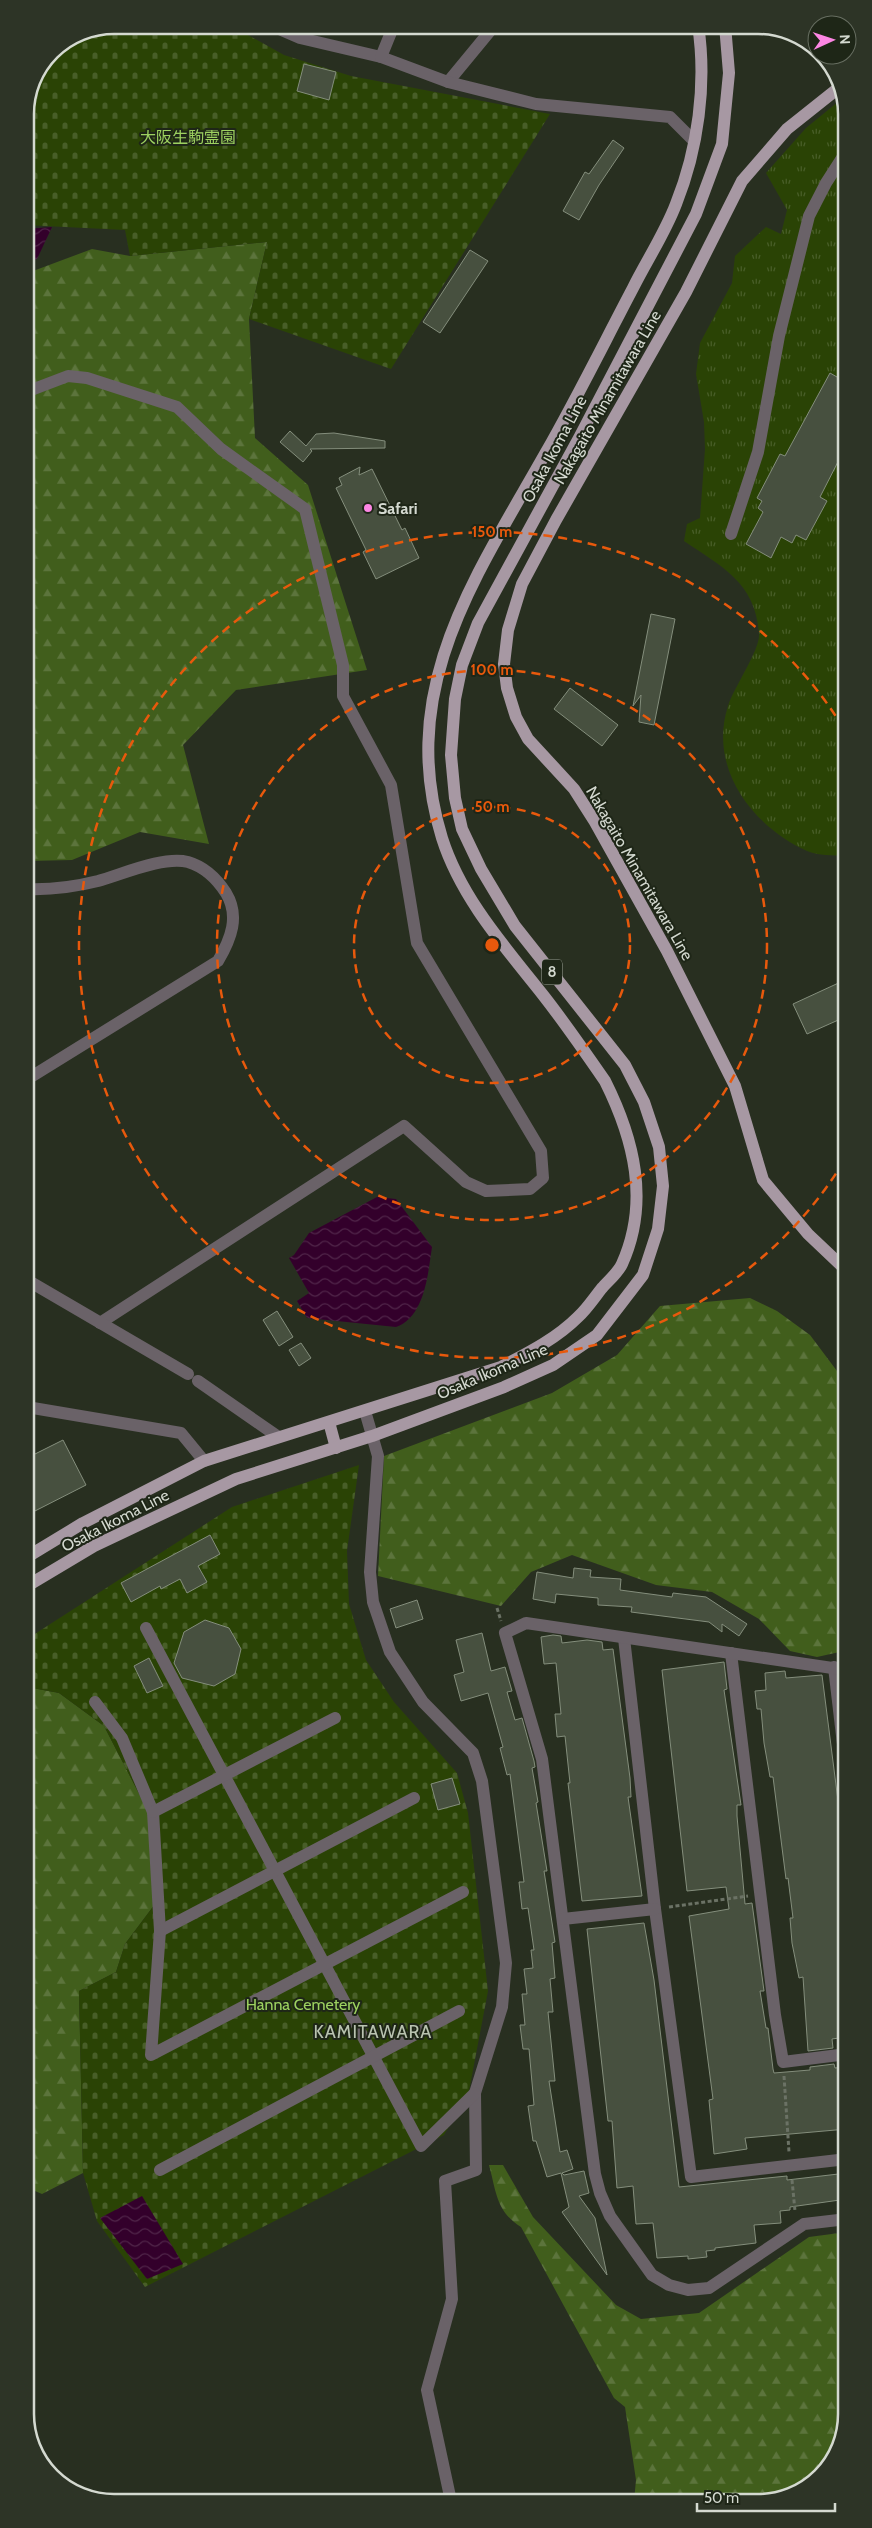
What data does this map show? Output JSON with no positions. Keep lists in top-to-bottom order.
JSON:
{
  "streets": {
    "main road": ["Nakagaito Minamitawara Line", "Osaka Ikoma Line", "8"]
  },
  "districts": ["KAMITAWARA"],
  "parks": ["大阪生駒霊園", "Hanna Cemetery"],
  "places": ["Safari"],
  "scale_bar": "50 m",
  "north": "right",
  "rings": ["150 m", "100 m", "50 m"]
}
